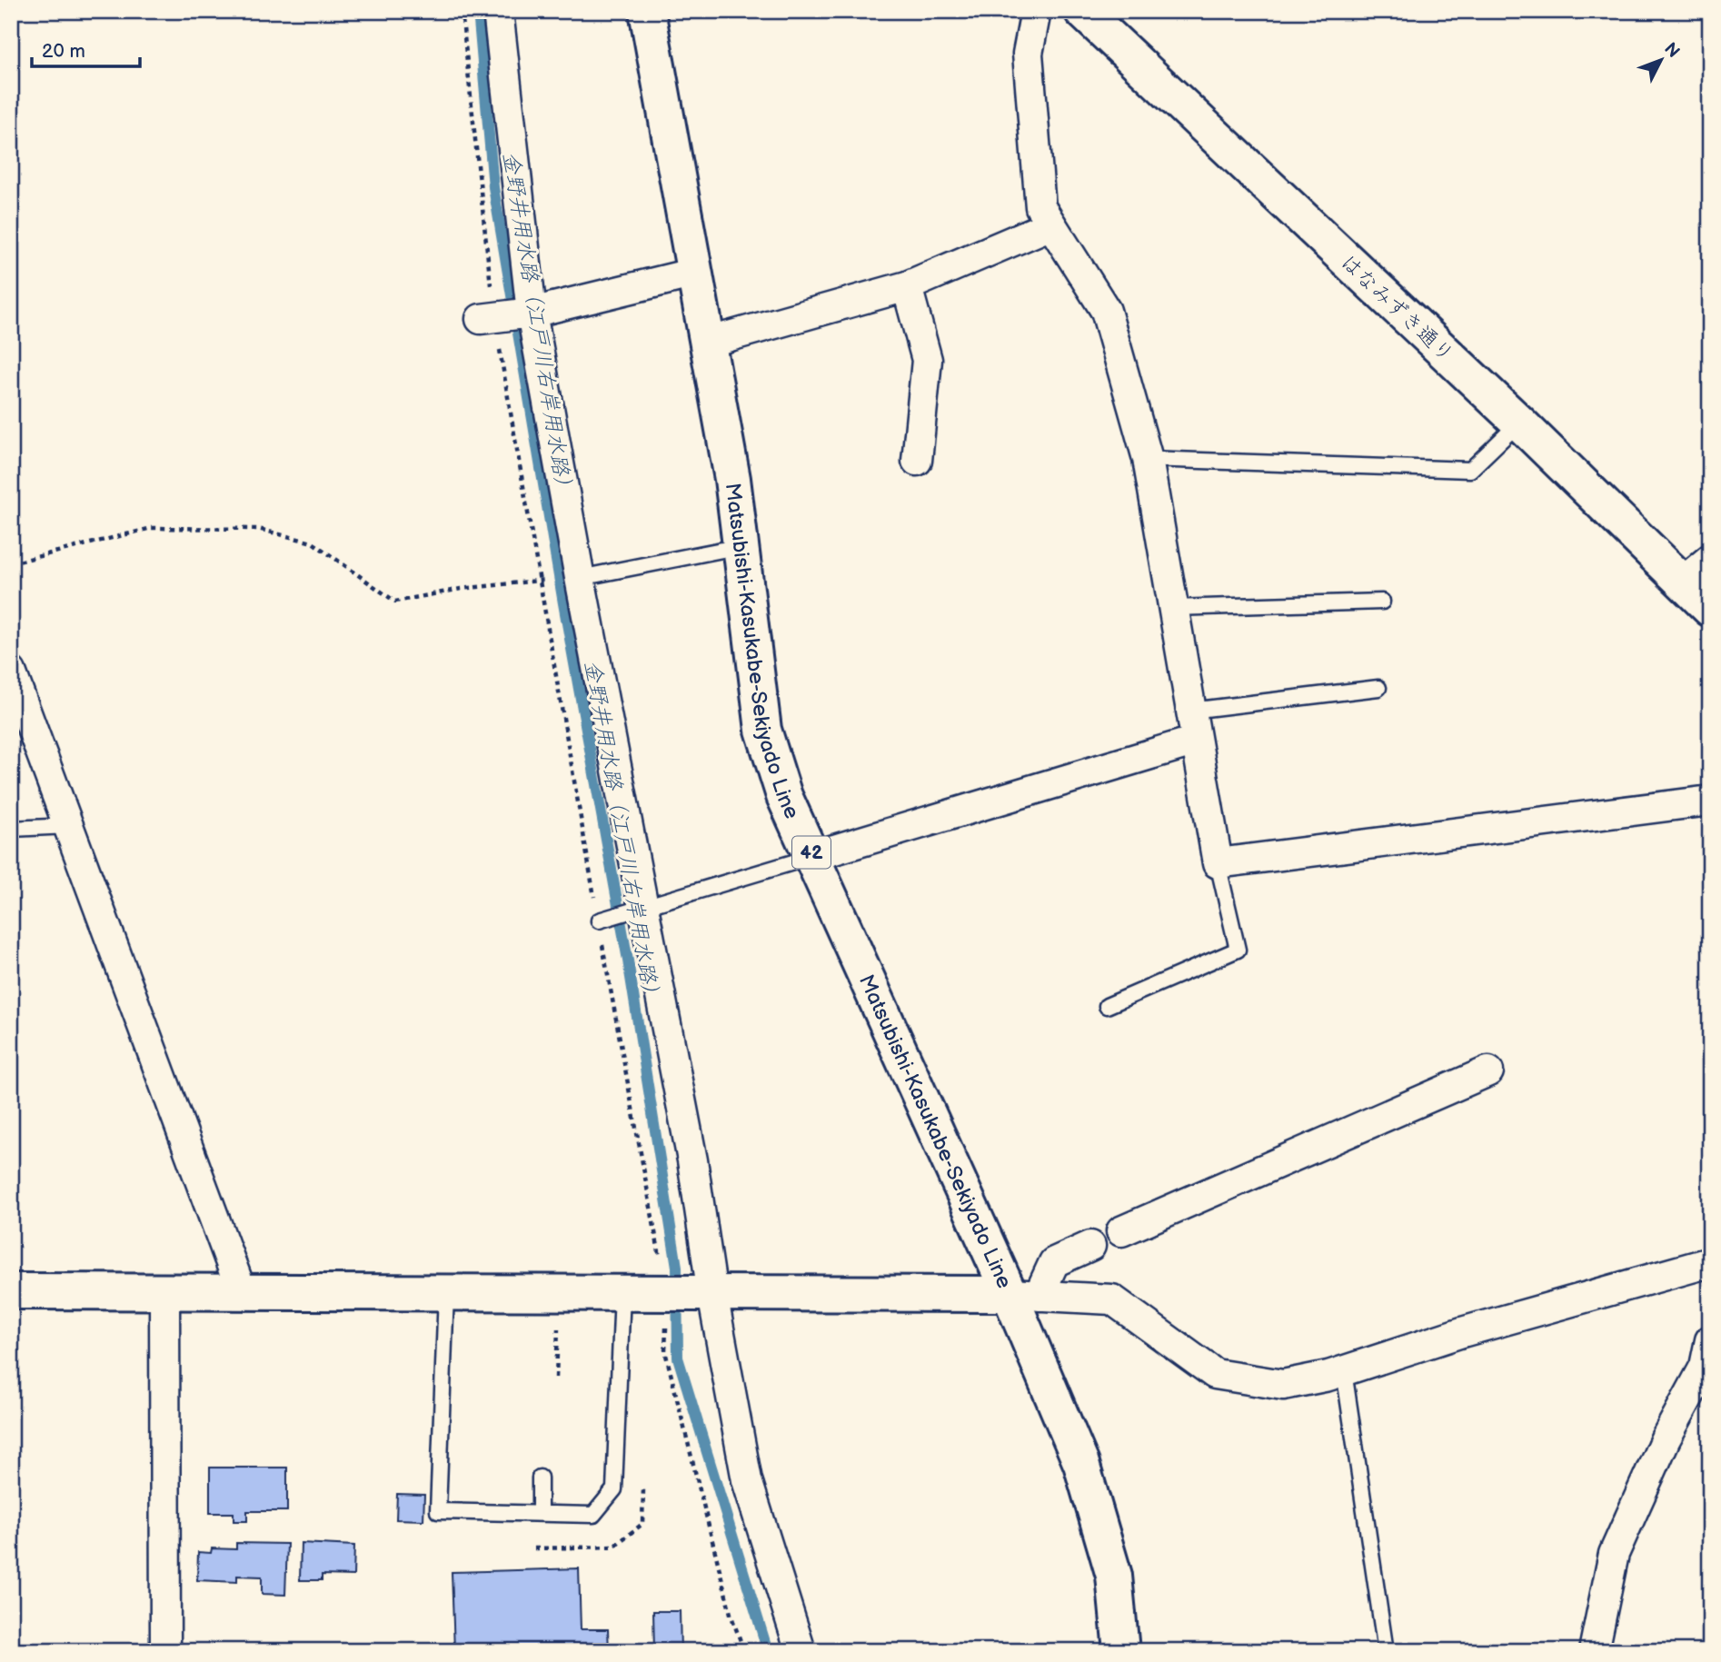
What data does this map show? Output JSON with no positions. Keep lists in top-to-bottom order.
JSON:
{
  "streets": {
    "street": ["はなみずき通り", "Matsubishi-Kasukabe-Sekiyado Line", "42"]
  },
  "water": ["金野井用水路（江戸川右岸用水路）"],
  "scale_bar": "20 m",
  "north": "top right"
}
